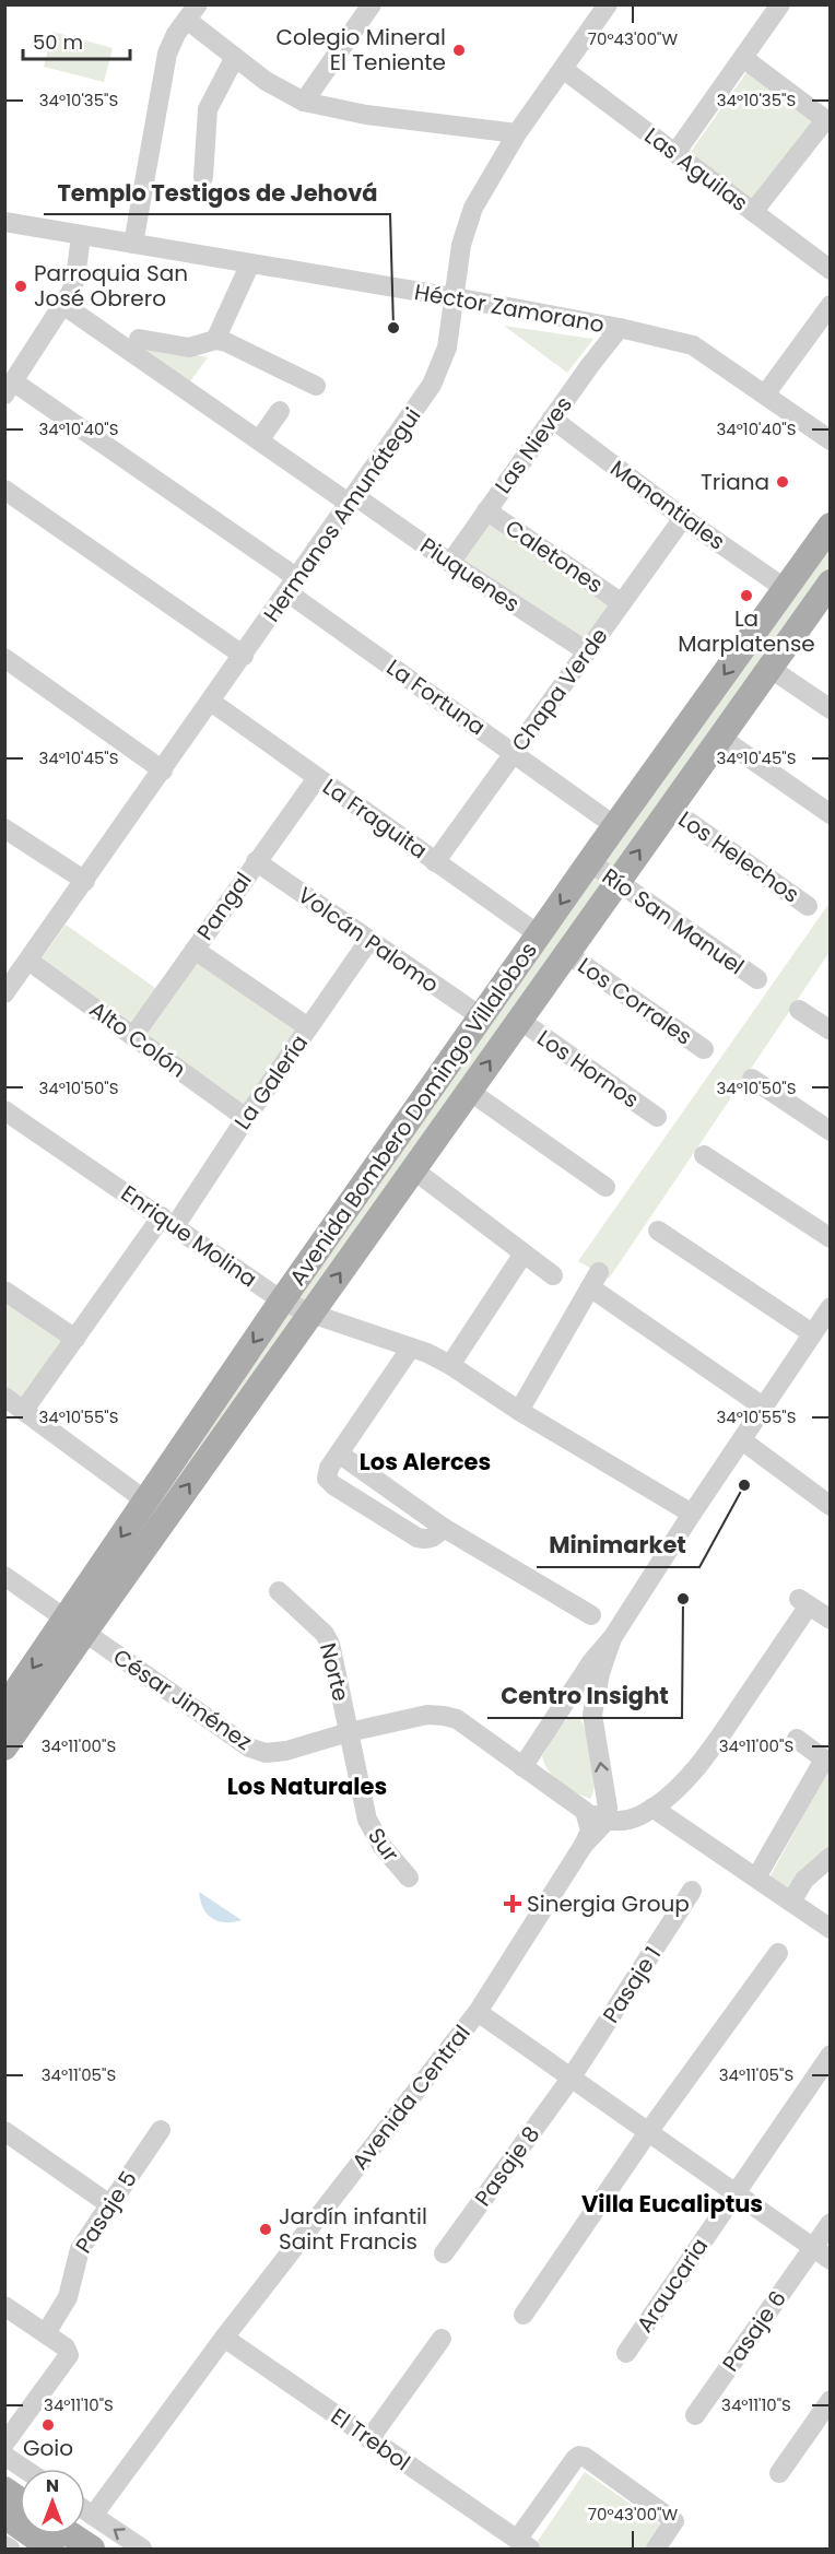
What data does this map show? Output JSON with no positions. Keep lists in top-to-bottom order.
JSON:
{
  "streets": {
    "main road": ["Avenida Bombero Domingo Villalobos"],
    "street": [
      "Las Aguilas",
      "Héctor Zamorano",
      "Las Nieves",
      "Manantiales",
      "Hermanos Amunátegui",
      "Caletones",
      "Piuquenes",
      "Chapa Verde",
      "La Fortuna",
      "La Fraguita",
      "Los Helechos",
      "Pangal",
      "Río San Manuel",
      "Volcán Palomo",
      "Los Corrales",
      "Alto Colón",
      "Los Hornos",
      "La Galería",
      "Enrique Molina",
      "Norte",
      "César Jiménez",
      "Sur",
      "Pasaje 1",
      "Avenida Central",
      "Pasaje 8",
      "Pasaje 5",
      "Araucaria",
      "Pasaje 6",
      "El Trebol"
    ]
  },
  "crossings": [
    ["Las Aguilas", "Hermanos Amunátegui"],
    ["Héctor Zamorano", "Las Nieves"],
    ["Héctor Zamorano", "Hermanos Amunátegui"],
    ["Las Nieves", "Manantiales"],
    ["Las Nieves", "Caletones"],
    ["Las Nieves", "Piuquenes"],
    ["Manantiales", "Chapa Verde"],
    ["Manantiales", "Avenida Bombero Domingo Villalobos"],
    ["Hermanos Amunátegui", "Piuquenes"],
    ["Hermanos Amunátegui", "La Fortuna"],
    ["Hermanos Amunátegui", "La Fraguita"],
    ["Hermanos Amunátegui", "Alto Colón"],
    ["Caletones", "Chapa Verde"],
    ["Piuquenes", "Chapa Verde"],
    ["Chapa Verde", "La Fortuna"],
    ["Chapa Verde", "La Fraguita"],
    ["La Fortuna", "Avenida Bombero Domingo Villalobos"],
    ["La Fraguita", "Pangal"],
    ["La Fraguita", "Avenida Bombero Domingo Villalobos"],
    ["Los Helechos", "Avenida Bombero Domingo Villalobos"],
    ["Pangal", "Volcán Palomo"],
    ["Pangal", "Alto Colón"],
    ["Río San Manuel", "Avenida Bombero Domingo Villalobos"],
    ["Volcán Palomo", "La Galería"],
    ["Volcán Palomo", "Avenida Bombero Domingo Villalobos"],
    ["Los Corrales", "Avenida Bombero Domingo Villalobos"],
    ["Alto Colón", "La Galería"],
    ["Los Hornos", "Avenida Bombero Domingo Villalobos"],
    ["La Galería", "Enrique Molina"],
    ["Avenida Bombero Domingo Villalobos", "Enrique Molina"],
    ["Avenida Bombero Domingo Villalobos", "César Jiménez"],
    ["Norte", "César Jiménez"],
    ["Norte", "Sur"],
    ["César Jiménez", "Sur"],
    ["César Jiménez", "Avenida Central"],
    ["Pasaje 1", "Pasaje 8"],
    ["Avenida Central", "El Trebol"]
  ],
  "districts": ["Los Alerces", "Los Naturales", "Villa Eucaliptus"],
  "places": {
    "other": [
      "Colegio Mineral El Teniente",
      "Parroquia San José Obrero",
      "Templo Testigos de Jehová",
      "Triana",
      "La Marplatense",
      "Minimarket",
      "Centro Insight",
      "Jardín infantil Saint Francis",
      "Goio"
    ],
    "health": ["Sinergia Group"]
  },
  "scale_bar": "50 m",
  "north": "top",
  "coordinates": [
    "70°43'00\"W",
    "34°10'35\"S",
    "34°10'40\"S",
    "34°10'45\"S",
    "34°10'50\"S",
    "34°10'55\"S",
    "34°11'00\"S",
    "34°11'05\"S",
    "34°11'10\"S"
  ]
}
